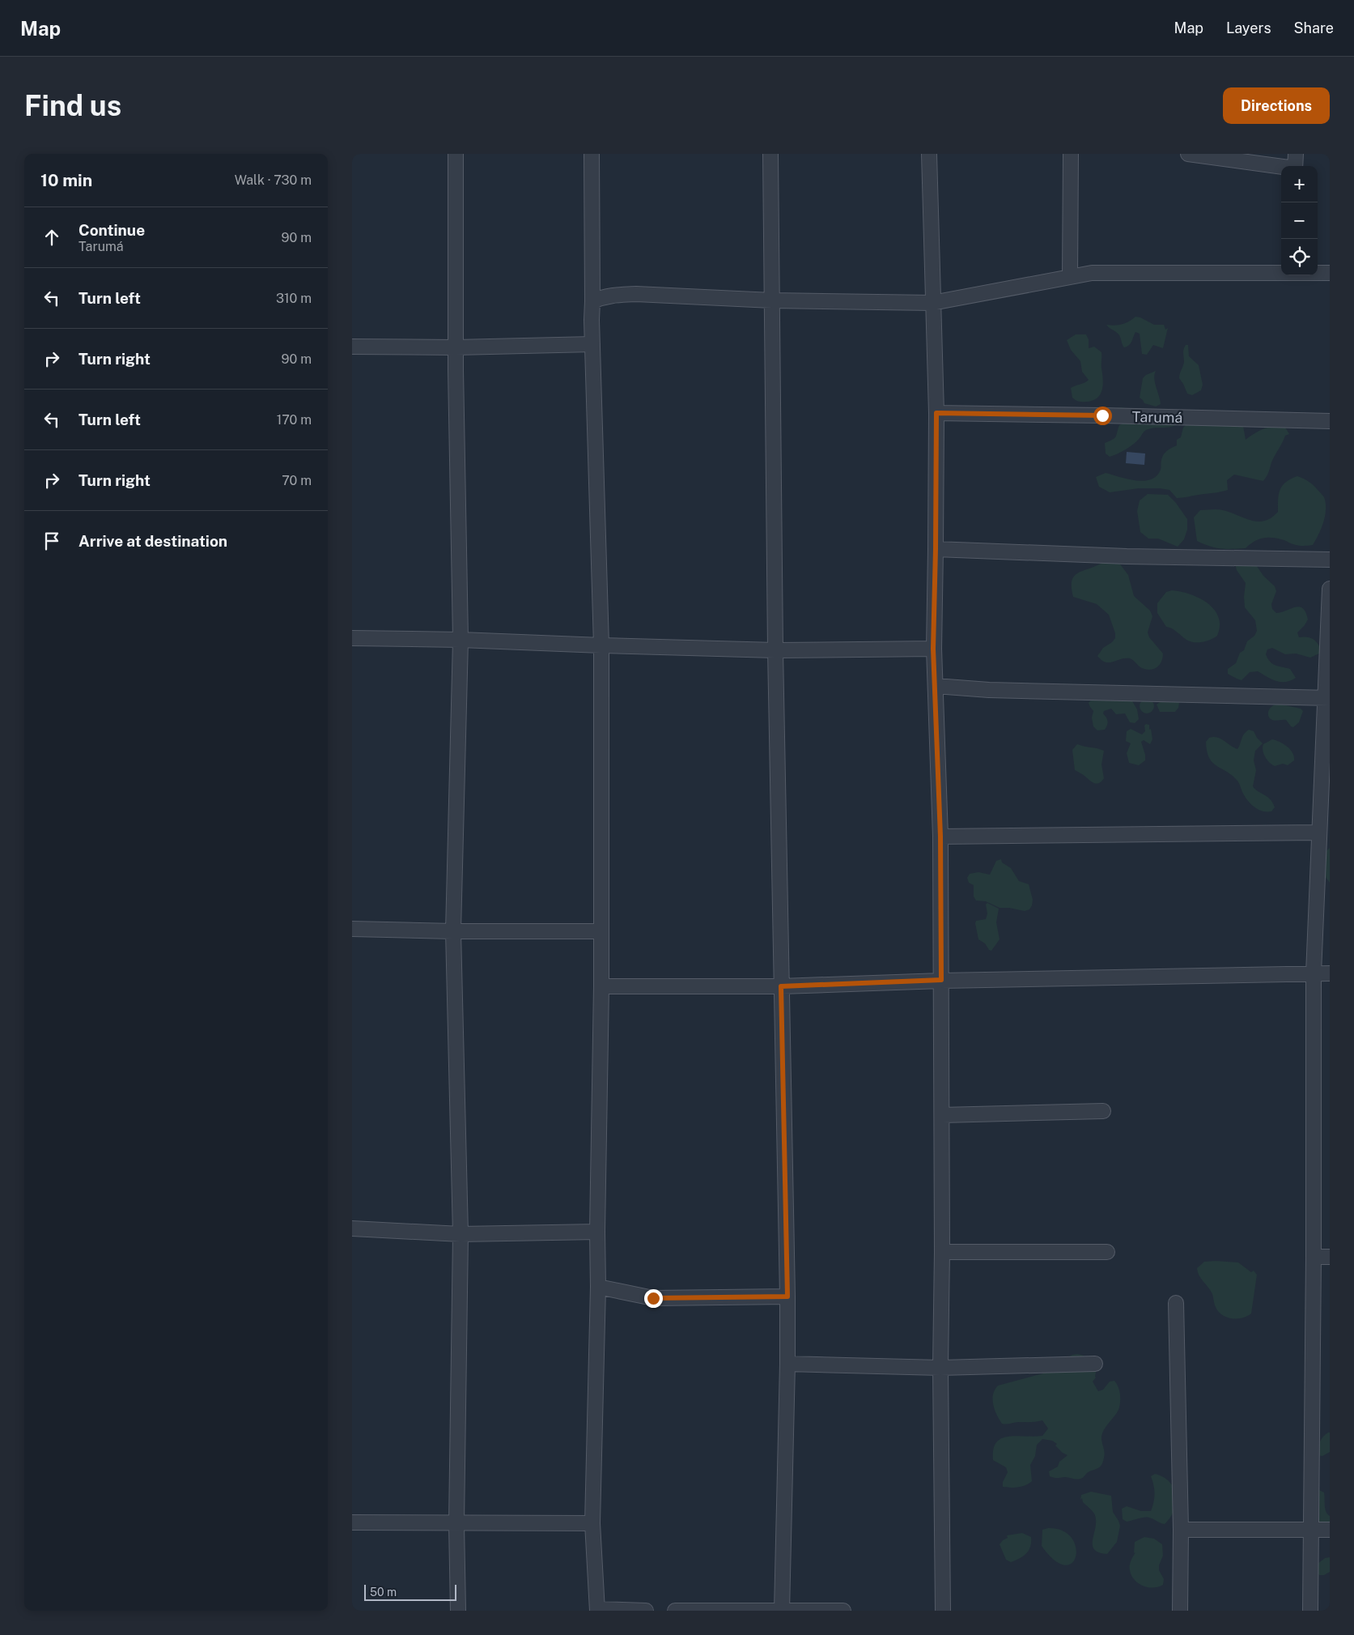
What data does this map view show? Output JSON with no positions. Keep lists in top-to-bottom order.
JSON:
{
  "streets": {
    "street": ["Tarumá"]
  },
  "scale_bar": "50 m",
  "page": {
    "header": "Map",
    "nav": ["Map", "Layers", "Share"],
    "buttons": "Directions",
    "title": "Find us",
    "heading": ["10 min", "Walk · 730 m"],
    "map_buttons": ["+", "−"],
    "list": [
      ["Continue", "Tarumá", "90 m"],
      ["Turn left", "310 m"],
      ["Turn right", "90 m"],
      ["Turn left", "170 m"],
      ["Turn right", "70 m"],
      "Arrive at destination"
    ],
    "scale": "50 m"
  }
}
